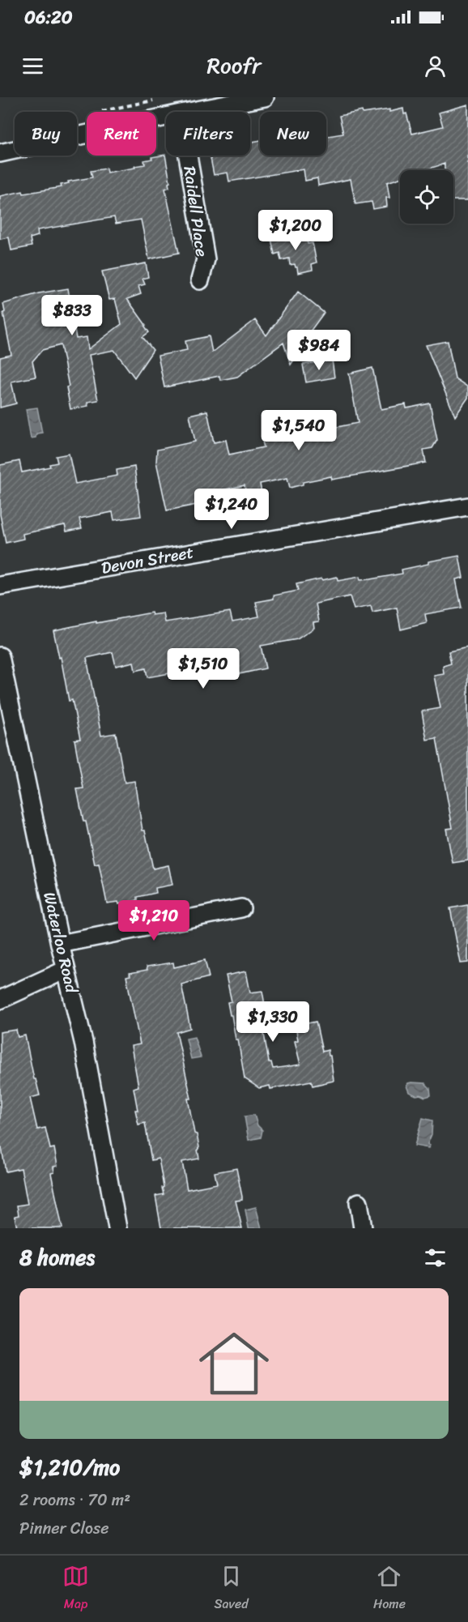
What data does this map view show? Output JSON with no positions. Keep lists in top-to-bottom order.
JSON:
{
  "streets": {
    "street": ["Raidell Place", "Devon Street", "Waterloo Road"]
  },
  "page": {
    "status": "06:20",
    "header": "Roofr",
    "chip": [
      "Buy",
      "Rent",
      "Filters",
      "New"
    ],
    "price": [
      "$1,200",
      "$833",
      "$984",
      "$1,540",
      "$1,240",
      "$1,510",
      "$1,210",
      "$1,330"
    ],
    "heading": "8 homes",
    "list": [
      {
        "name": "$1,210/mo",
        "note": "2 rooms · 70 m² · Pinner Close"
      }
    ],
    "tabs": ["Map", "Saved", "Home"]
  }
}
